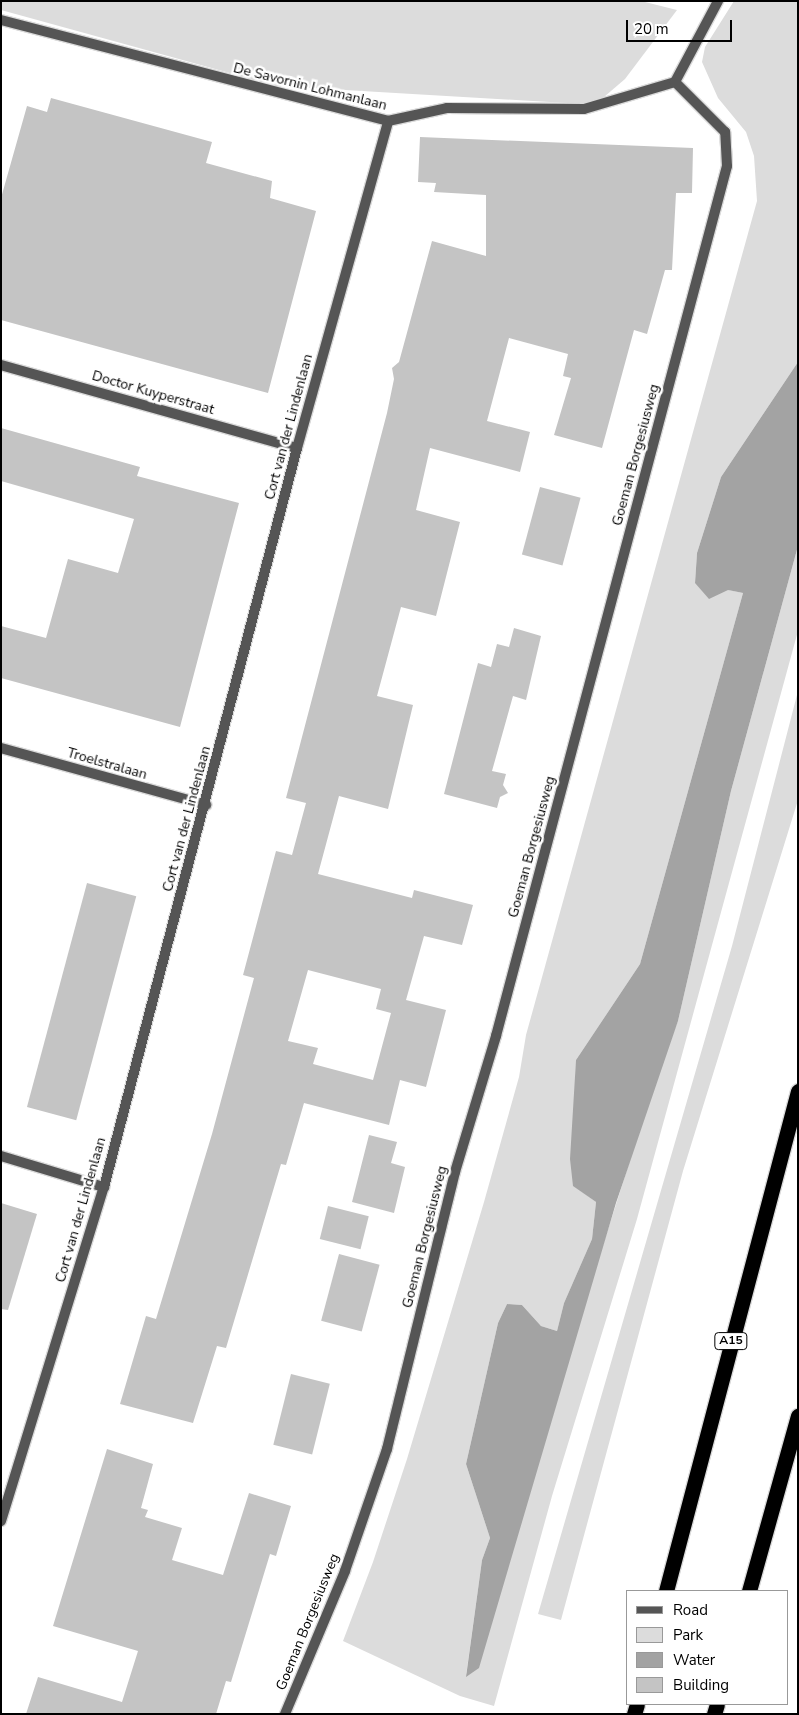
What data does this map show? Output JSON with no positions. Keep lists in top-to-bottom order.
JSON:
{
  "streets": {
    "highway": ["A15"],
    "street": [
      "De Savornin Lohmanlaan",
      "Doctor Kuyperstraat",
      "Cort van der Lindenlaan",
      "Goeman Borgesiusweg",
      "Troelstralaan"
    ]
  },
  "crossings": [
    ["De Savornin Lohmanlaan", "Cort van der Lindenlaan"],
    ["De Savornin Lohmanlaan", "Goeman Borgesiusweg"],
    ["Doctor Kuyperstraat", "Cort van der Lindenlaan"],
    ["Cort van der Lindenlaan", "Troelstralaan"]
  ],
  "legend": [
    "Road",
    "Park",
    "Water",
    "Building"
  ],
  "scale_bar": "20 m"
}
